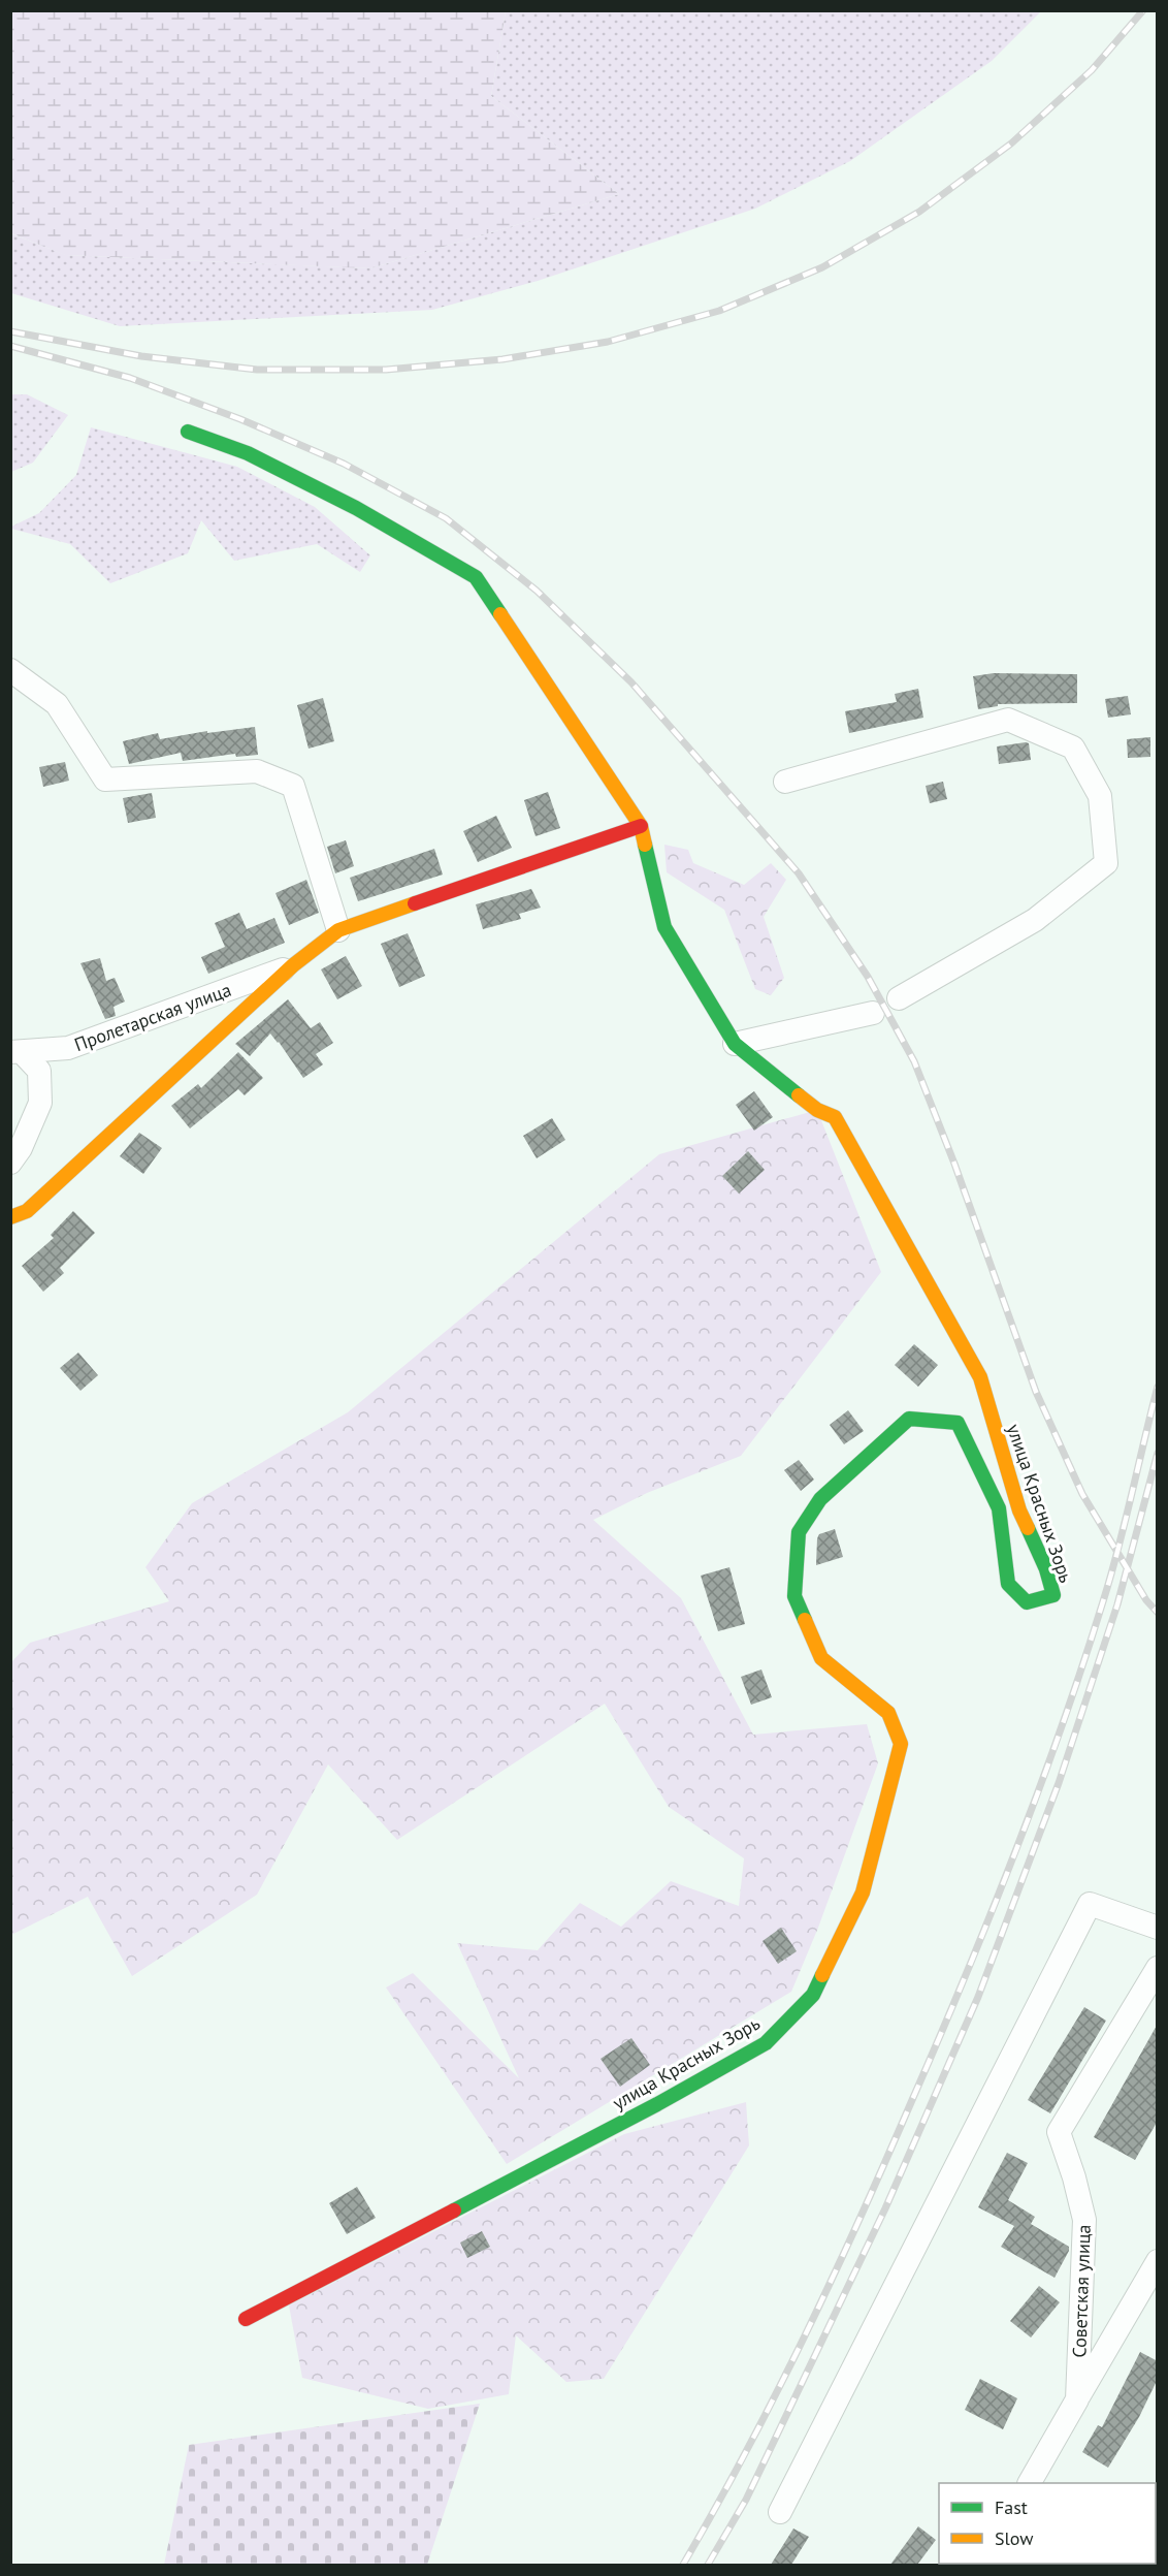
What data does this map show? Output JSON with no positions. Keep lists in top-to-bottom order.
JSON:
{
  "streets": {
    "street": ["Пролетарская улица", "улица Красных Зорь", "Советская улица"]
  },
  "legend": ["Fast", "Slow"]
}
